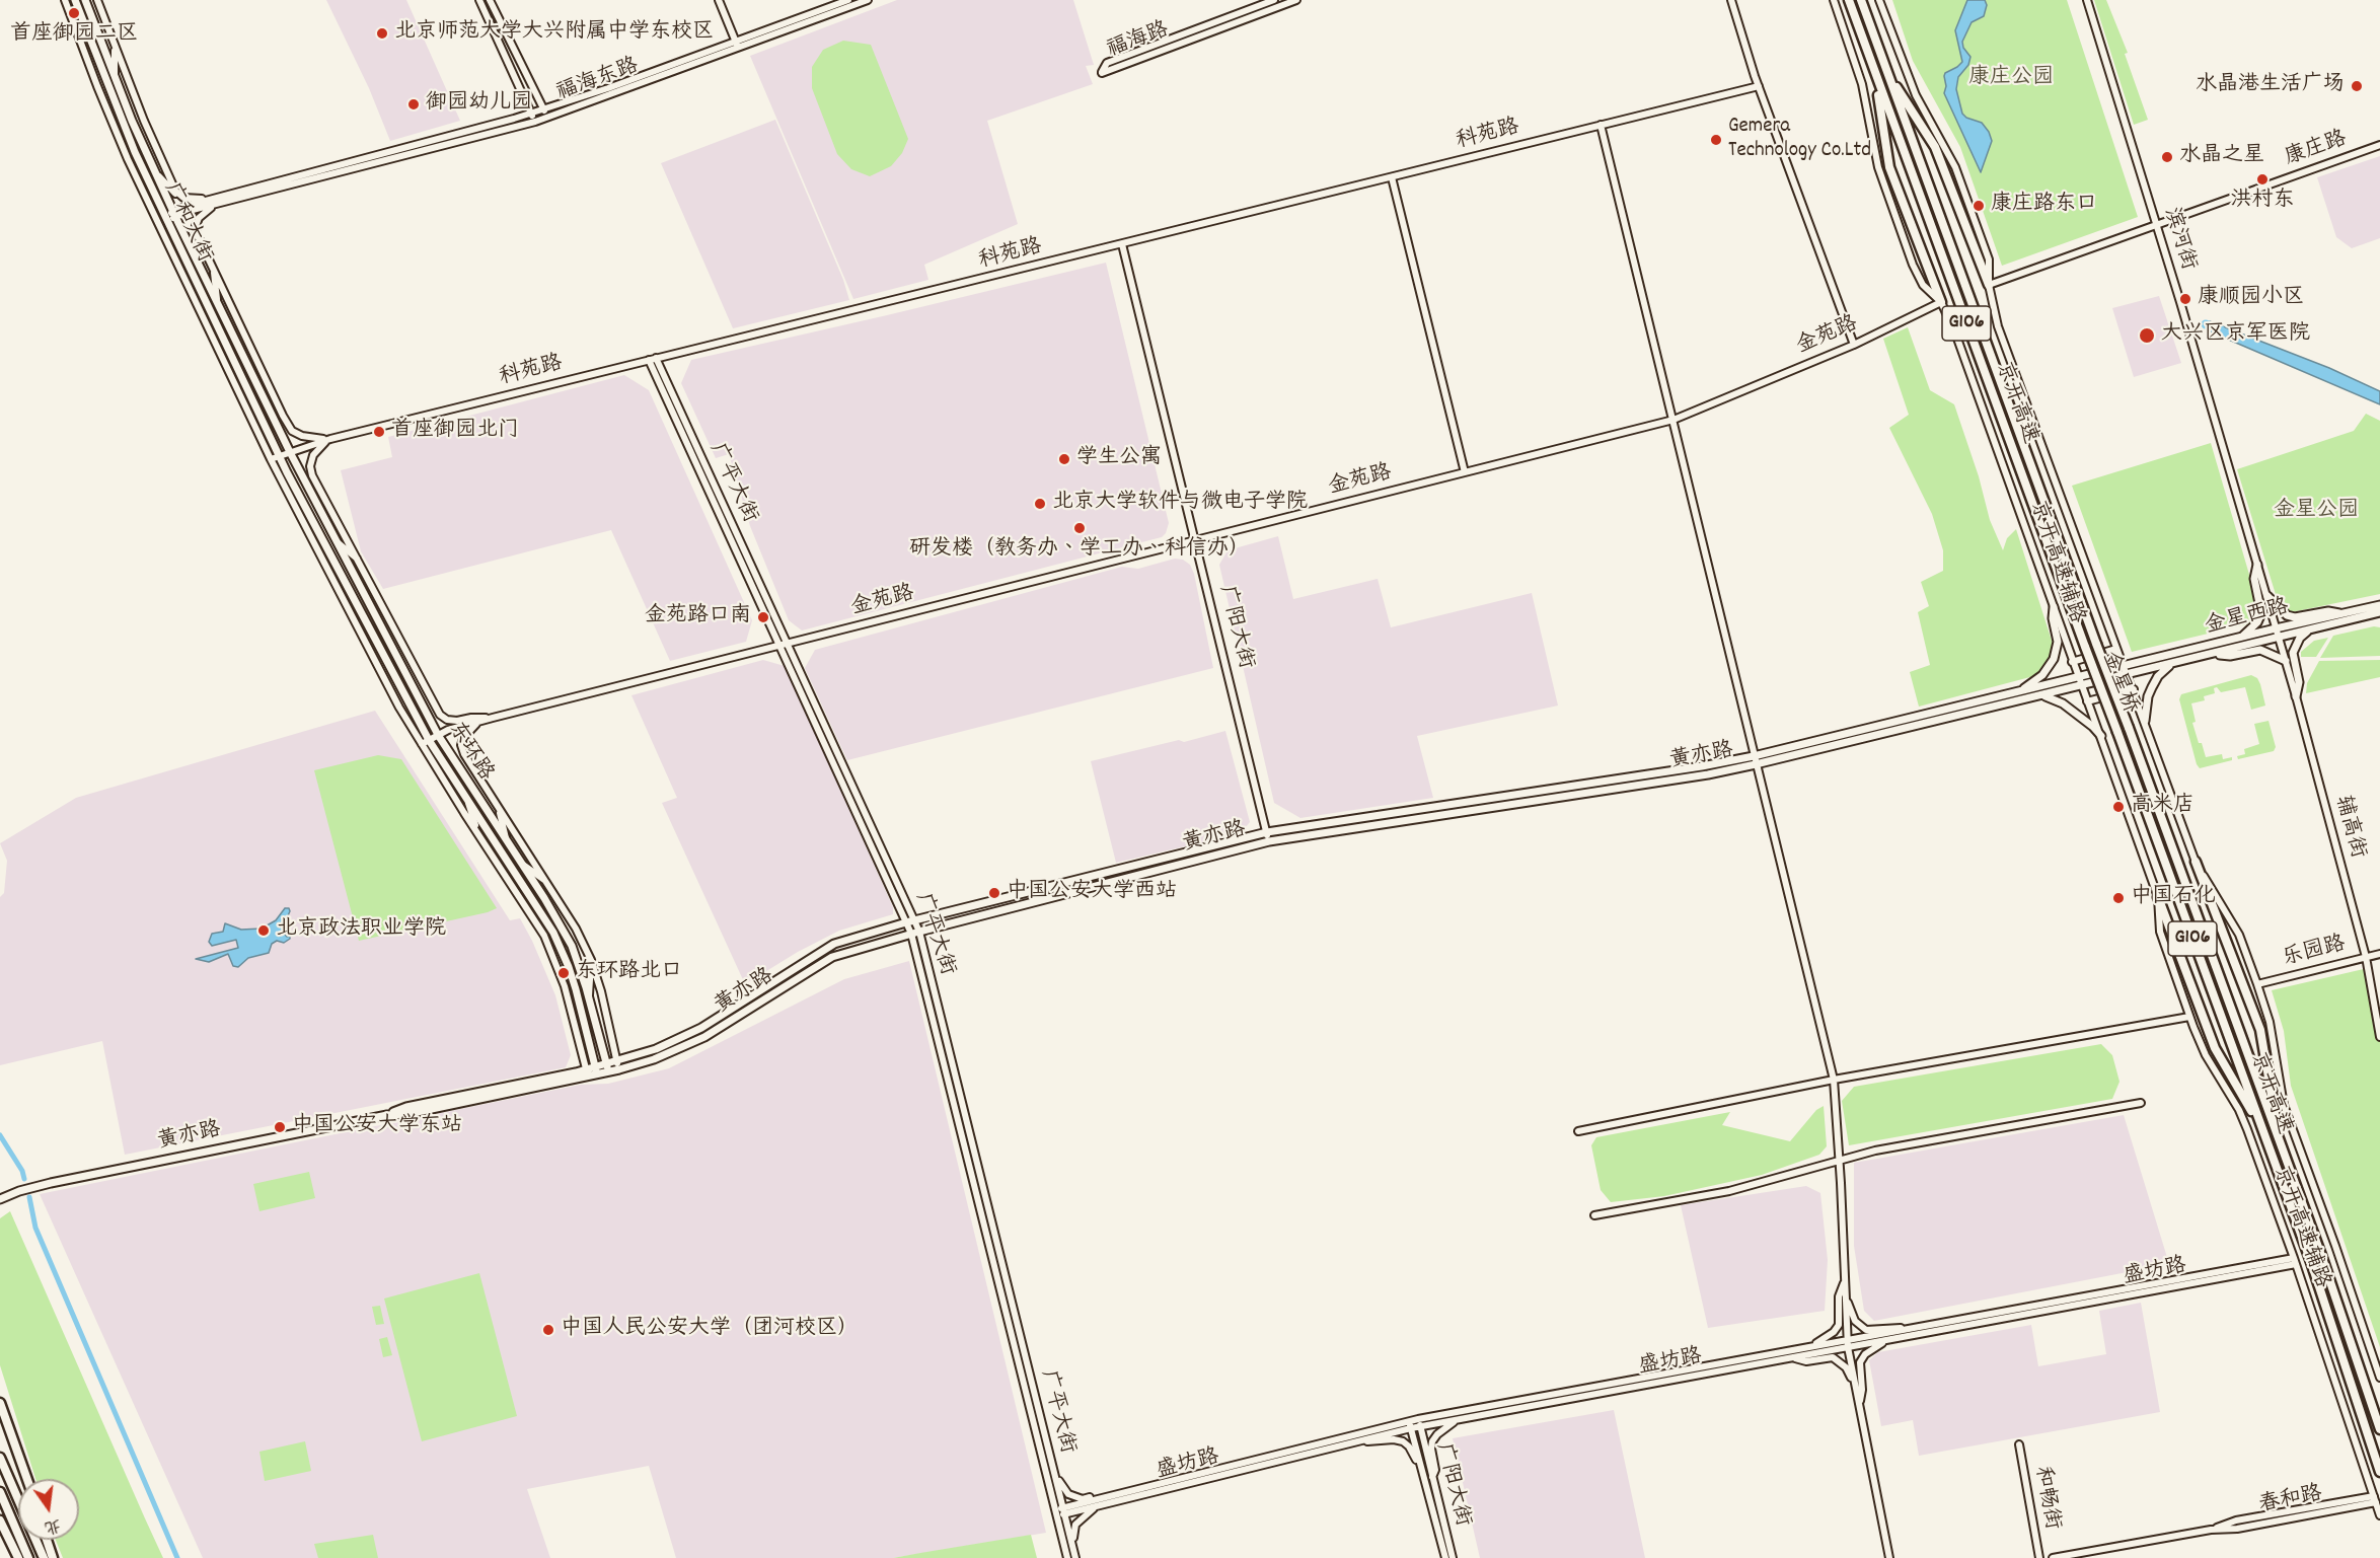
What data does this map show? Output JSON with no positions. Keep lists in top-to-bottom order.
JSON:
{
  "streets": {
    "highway": ["G106", "京开高速", "金星桥"],
    "main road": [
      "广和大街",
      "金星西路",
      "东环路",
      "黄亦路"
    ],
    "street": [
      "福海路",
      "福海东路",
      "科苑路",
      "康庄路",
      "滨河街",
      "金苑路",
      "广平大街",
      "京开高速辅路",
      "广阳大街",
      "辅高街",
      "乐园路",
      "盛坊路",
      "和畅街",
      "春和路"
    ]
  },
  "crossings": [
    ["福海东路", "广和大街"],
    ["科苑路", "广和大街"],
    ["科苑路", "广平大街"],
    ["科苑路", "广阳大街"],
    ["科苑路", "东环路"],
    ["康庄路", "滨河街"],
    ["康庄路", "京开高速辅路"],
    ["广和大街", "东环路"],
    ["滨河街", "金星西路"],
    ["滨河街", "辅高街"],
    ["金苑路", "广平大街"],
    ["金苑路", "京开高速辅路"],
    ["金苑路", "广阳大街"],
    ["金苑路", "东环路"],
    ["京开高速", "金星桥"],
    ["广平大街", "黄亦路"],
    ["广平大街", "盛坊路"],
    ["京开高速辅路", "金星西路"],
    ["京开高速辅路", "黄亦路"],
    ["京开高速辅路", "乐园路"],
    ["京开高速辅路", "盛坊路"],
    ["京开高速辅路", "春和路"],
    ["金星西路", "黄亦路"],
    ["金星西路", "辅高街"],
    ["广阳大街", "黄亦路"],
    ["广阳大街", "盛坊路"],
    ["东环路", "黄亦路"],
    ["辅高街", "乐园路"]
  ],
  "parks": ["康庄公园", "金星公园"],
  "places": [
    "首座御园二区",
    "北京师范大学大兴附属中学东校区",
    "水晶港生活广场",
    "御园幼儿园",
    "Gemera Technology Co.Ltd",
    "水晶之星",
    "洪村东",
    "康庄路东口",
    "康顺园小区",
    "大兴区京军医院",
    "首座御园北门",
    "学生公寓",
    "北京大学软件与微电子学院",
    "研发楼（教务办、学工办、科信办）",
    "金苑路口南",
    "高米店",
    "中国公安大学西站",
    "中国石化",
    "北京政法职业学院",
    "东环路北口",
    "中国公安大学东站",
    "中国人民公安大学（团河校区）"
  ],
  "north": "bottom"
}
